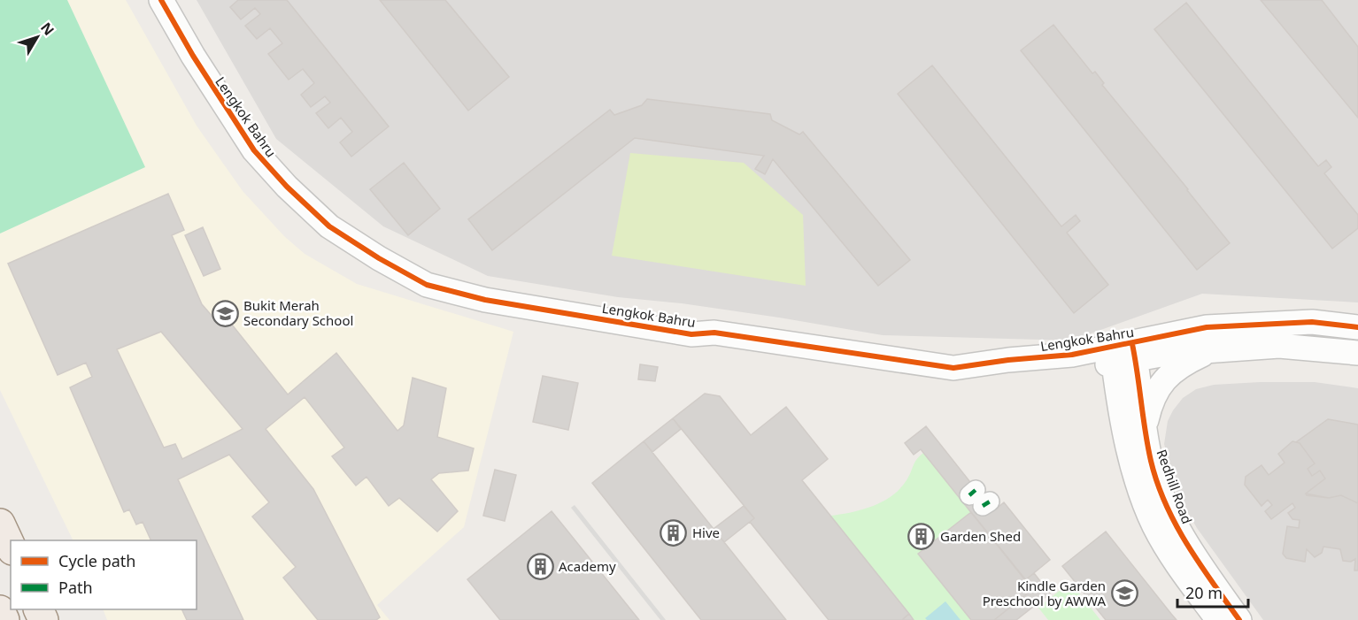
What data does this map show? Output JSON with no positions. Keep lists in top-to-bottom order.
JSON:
{
  "streets": {
    "street": ["Lengkok Bahru", "Redhill Road"]
  },
  "crossings": [
    ["Lengkok Bahru", "Redhill Road"]
  ],
  "places": {
    "school or university": ["Bukit Merah Secondary School", "Kindle Garden Preschool by AWWA"],
    "building": ["Hive", "Garden Shed", "Academy"]
  },
  "legend": ["Cycle path", "Path"],
  "scale_bar": "20 m",
  "north": "top right"
}
